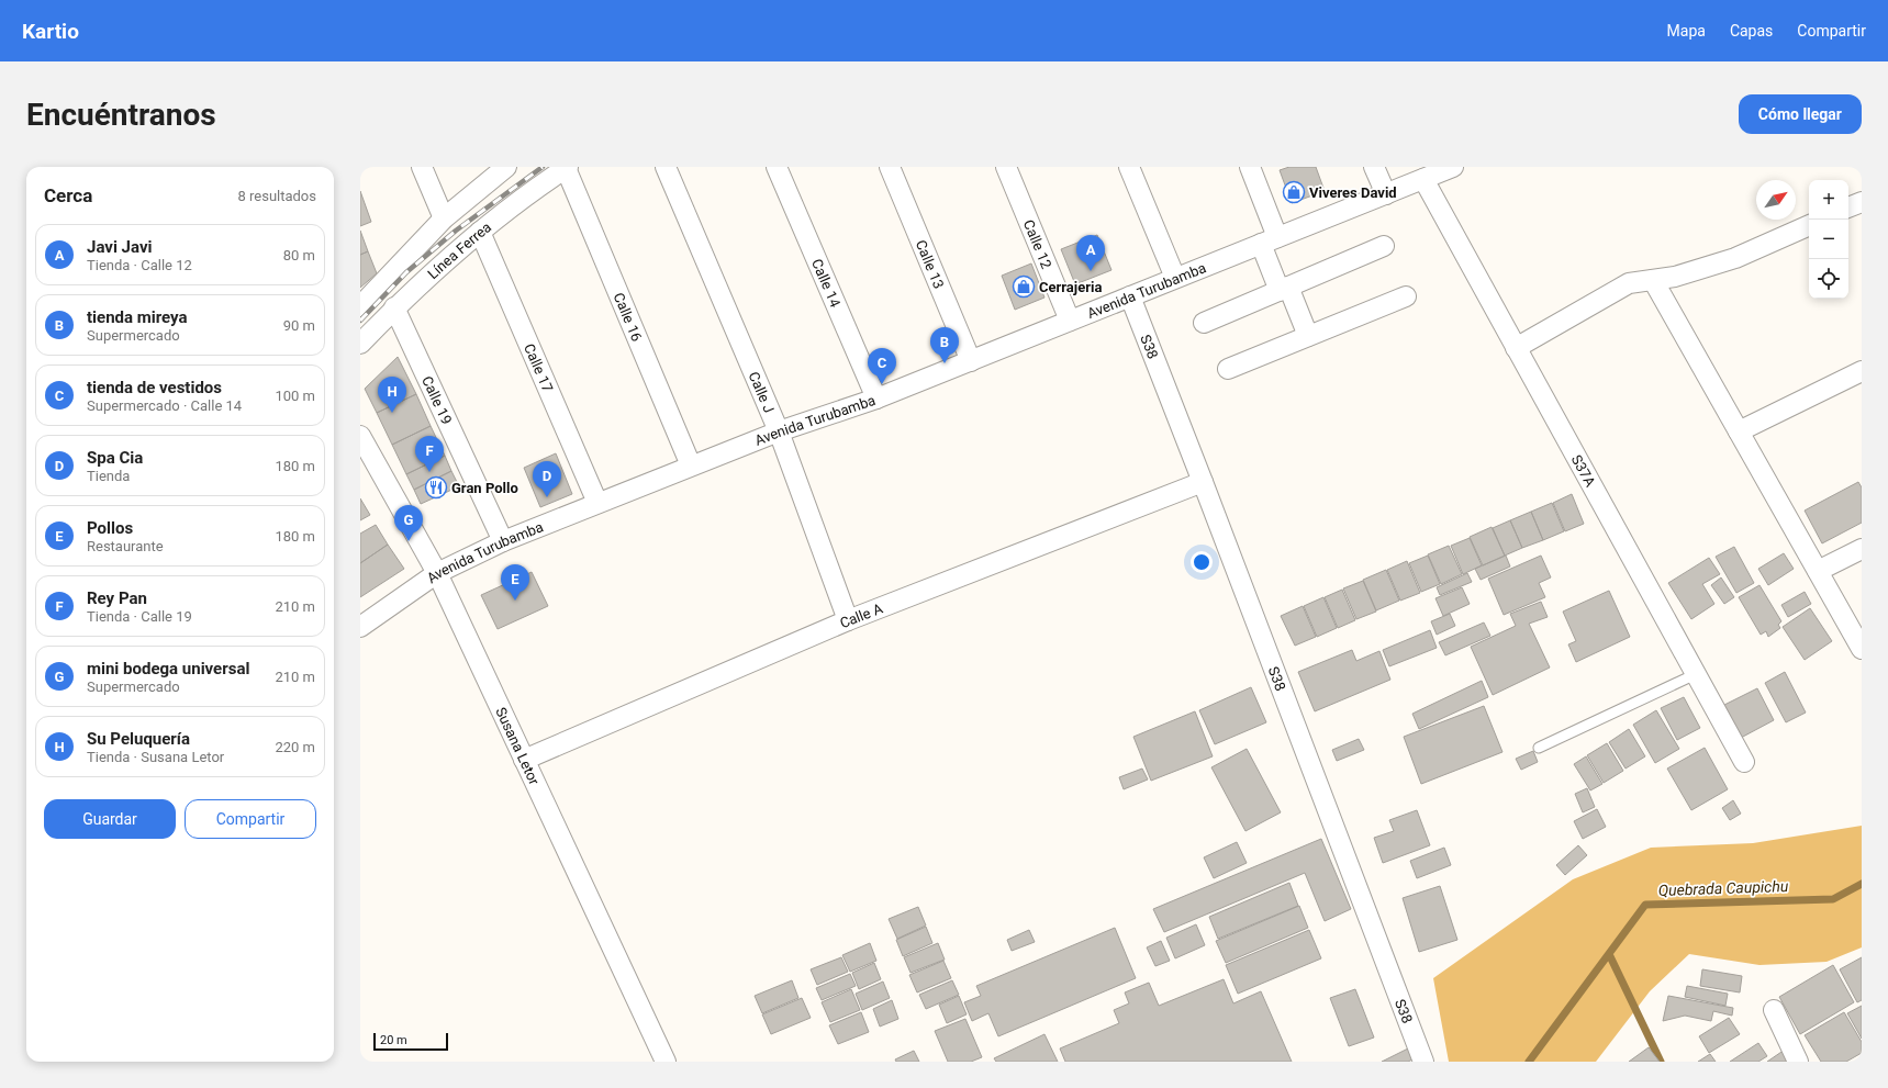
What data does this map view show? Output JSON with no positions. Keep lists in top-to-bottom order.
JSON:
{
  "streets": {
    "street": [
      "Calle 12",
      "Línea Ferrea",
      "Calle 13",
      "Calle 14",
      "Avenida Turubamba",
      "Calle 16",
      "S38",
      "Calle 17",
      "Calle J",
      "Calle 19",
      "S37A",
      "Calle A",
      "Susana Letor"
    ]
  },
  "crossings": [
    ["Calle 12", "Avenida Turubamba"],
    ["Línea Ferrea", "Calle 16"],
    ["Línea Ferrea", "Calle 17"],
    ["Línea Ferrea", "Calle 19"],
    ["Calle 13", "Avenida Turubamba"],
    ["Calle 14", "Avenida Turubamba"],
    ["Avenida Turubamba", "Calle 16"],
    ["Avenida Turubamba", "S38"],
    ["Avenida Turubamba", "Calle 17"],
    ["Avenida Turubamba", "Calle J"],
    ["Avenida Turubamba", "Calle 19"],
    ["Avenida Turubamba", "S37A"],
    ["Avenida Turubamba", "Susana Letor"],
    ["S38", "Calle A"],
    ["Calle J", "Calle A"],
    ["Calle A", "Susana Letor"]
  ],
  "water": ["Quebrada Caupichu"],
  "places": {
    "shop": ["Viveres David", "Cerrajeria"],
    "restaurant": ["Gran Pollo"]
  },
  "scale_bar": "20 m",
  "north": "top right",
  "page": {
    "header": "Kartio",
    "nav": ["Mapa", "Capas", "Compartir"],
    "buttons": [
      "Cómo llegar",
      ["Guardar", "Compartir"]
    ],
    "title": "Encuéntranos",
    "heading": ["Cerca", "8 resultados"],
    "map_buttons": ["+", "−"],
    "list": [
      {
        "mark": "A",
        "name": "Javi Javi",
        "note": "Tienda · Calle 12",
        "value": "80 m"
      },
      {
        "mark": "B",
        "name": "tienda mireya",
        "note": "Supermercado",
        "value": "90 m"
      },
      {
        "mark": "C",
        "name": "tienda de vestidos",
        "note": "Supermercado · Calle 14",
        "value": "100 m"
      },
      {
        "mark": "D",
        "name": "Spa Cia",
        "note": "Tienda",
        "value": "180 m"
      },
      {
        "mark": "E",
        "name": "Pollos",
        "note": "Restaurante",
        "value": "180 m"
      },
      {
        "mark": "F",
        "name": "Rey Pan",
        "note": "Tienda · Calle 19",
        "value": "210 m"
      },
      {
        "mark": "G",
        "name": "mini bodega universal",
        "note": "Supermercado",
        "value": "210 m"
      },
      {
        "mark": "H",
        "name": "Su Peluquería",
        "note": "Tienda · Susana Letor",
        "value": "220 m"
      }
    ],
    "pins": [
      "A",
      "B",
      "C",
      "H",
      "F",
      "D",
      "G",
      "E"
    ],
    "scale": "20 m"
  }
}
